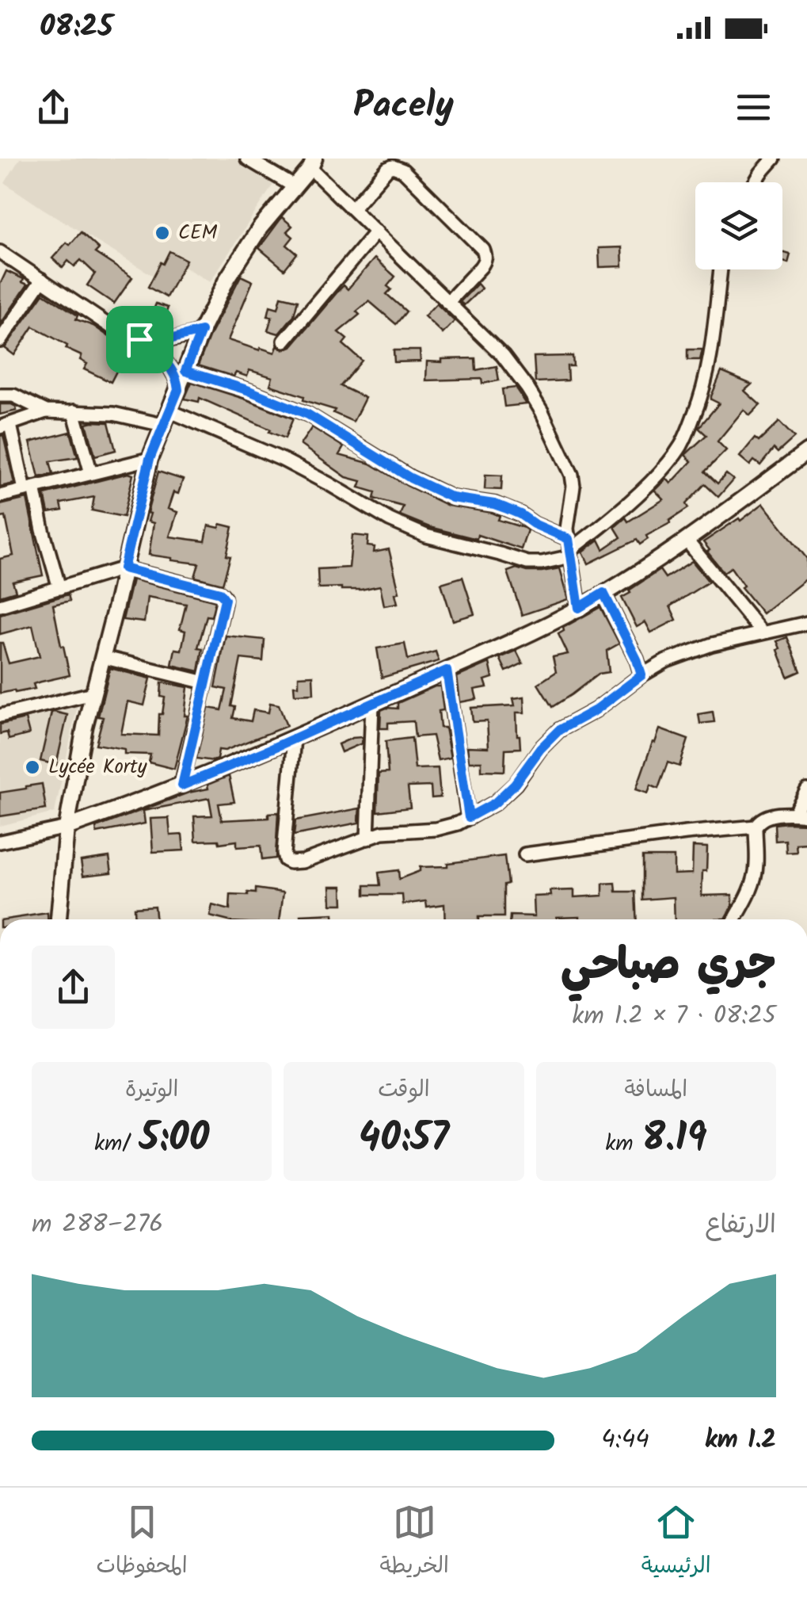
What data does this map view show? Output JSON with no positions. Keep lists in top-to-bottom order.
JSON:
{
  "places": ["CEM", "Lycée Korty"],
  "page": {
    "status": "08:25",
    "header": "Pacely",
    "heading": ["جري صباحي", "08:25 · 7 × 1.2 km"],
    "stats": [
      ["المسافة", "8.19 km"],
      ["الوقت", "40:57"],
      ["الوتيرة", "5:00 /km"]
    ],
    "chart": ["الارتفاع", "276–288 m"],
    "list": [
      {
        "name": "1.2 km",
        "note": "4:44"
      }
    ],
    "tabs": ["الرئيسية", "الخريطة", "المحفوظات"]
  }
}
